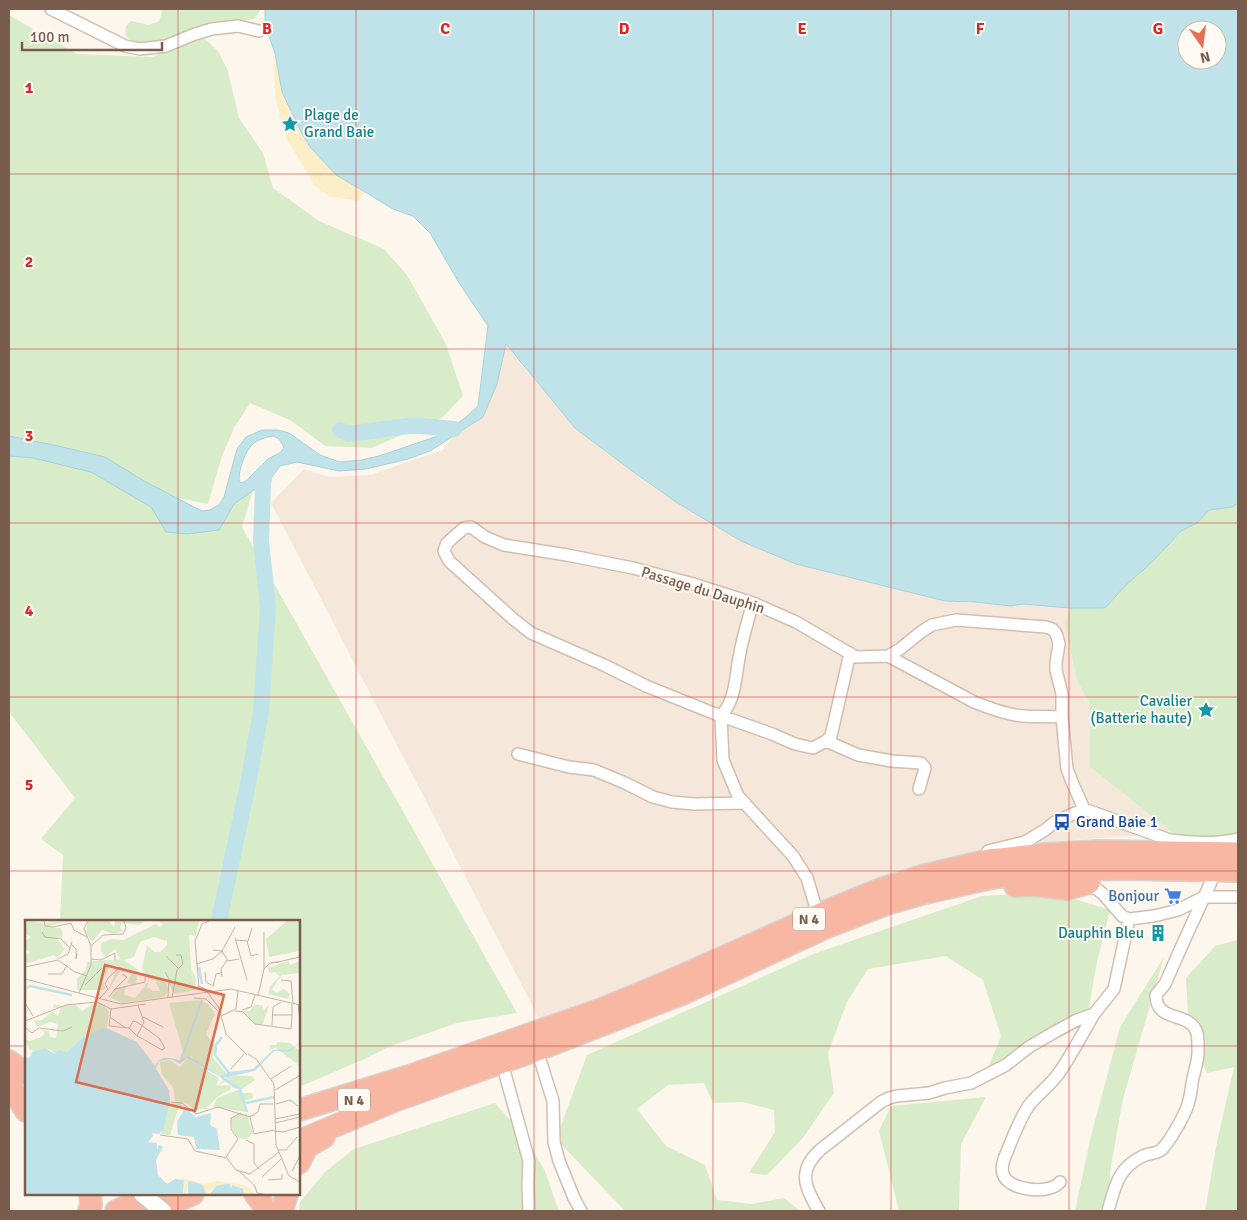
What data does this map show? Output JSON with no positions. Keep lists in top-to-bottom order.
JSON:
{
  "streets": {
    "highway": ["N 4"],
    "street": ["Passage du Dauphin"]
  },
  "places": {
    "place": ["Plage de Grand Baie", "Cavalier (Batterie haute)"],
    "bus stop": ["Grand Baie 1"],
    "supermarket": ["Bonjour"],
    "building": ["Dauphin Bleu"]
  },
  "scale_bar": "100 m",
  "north": "bottom",
  "grid": {
    "columns": [
      "B",
      "C",
      "D",
      "E",
      "F",
      "G"
    ],
    "rows": [
      "1",
      "2",
      "3",
      "4",
      "5"
    ]
  }
}
